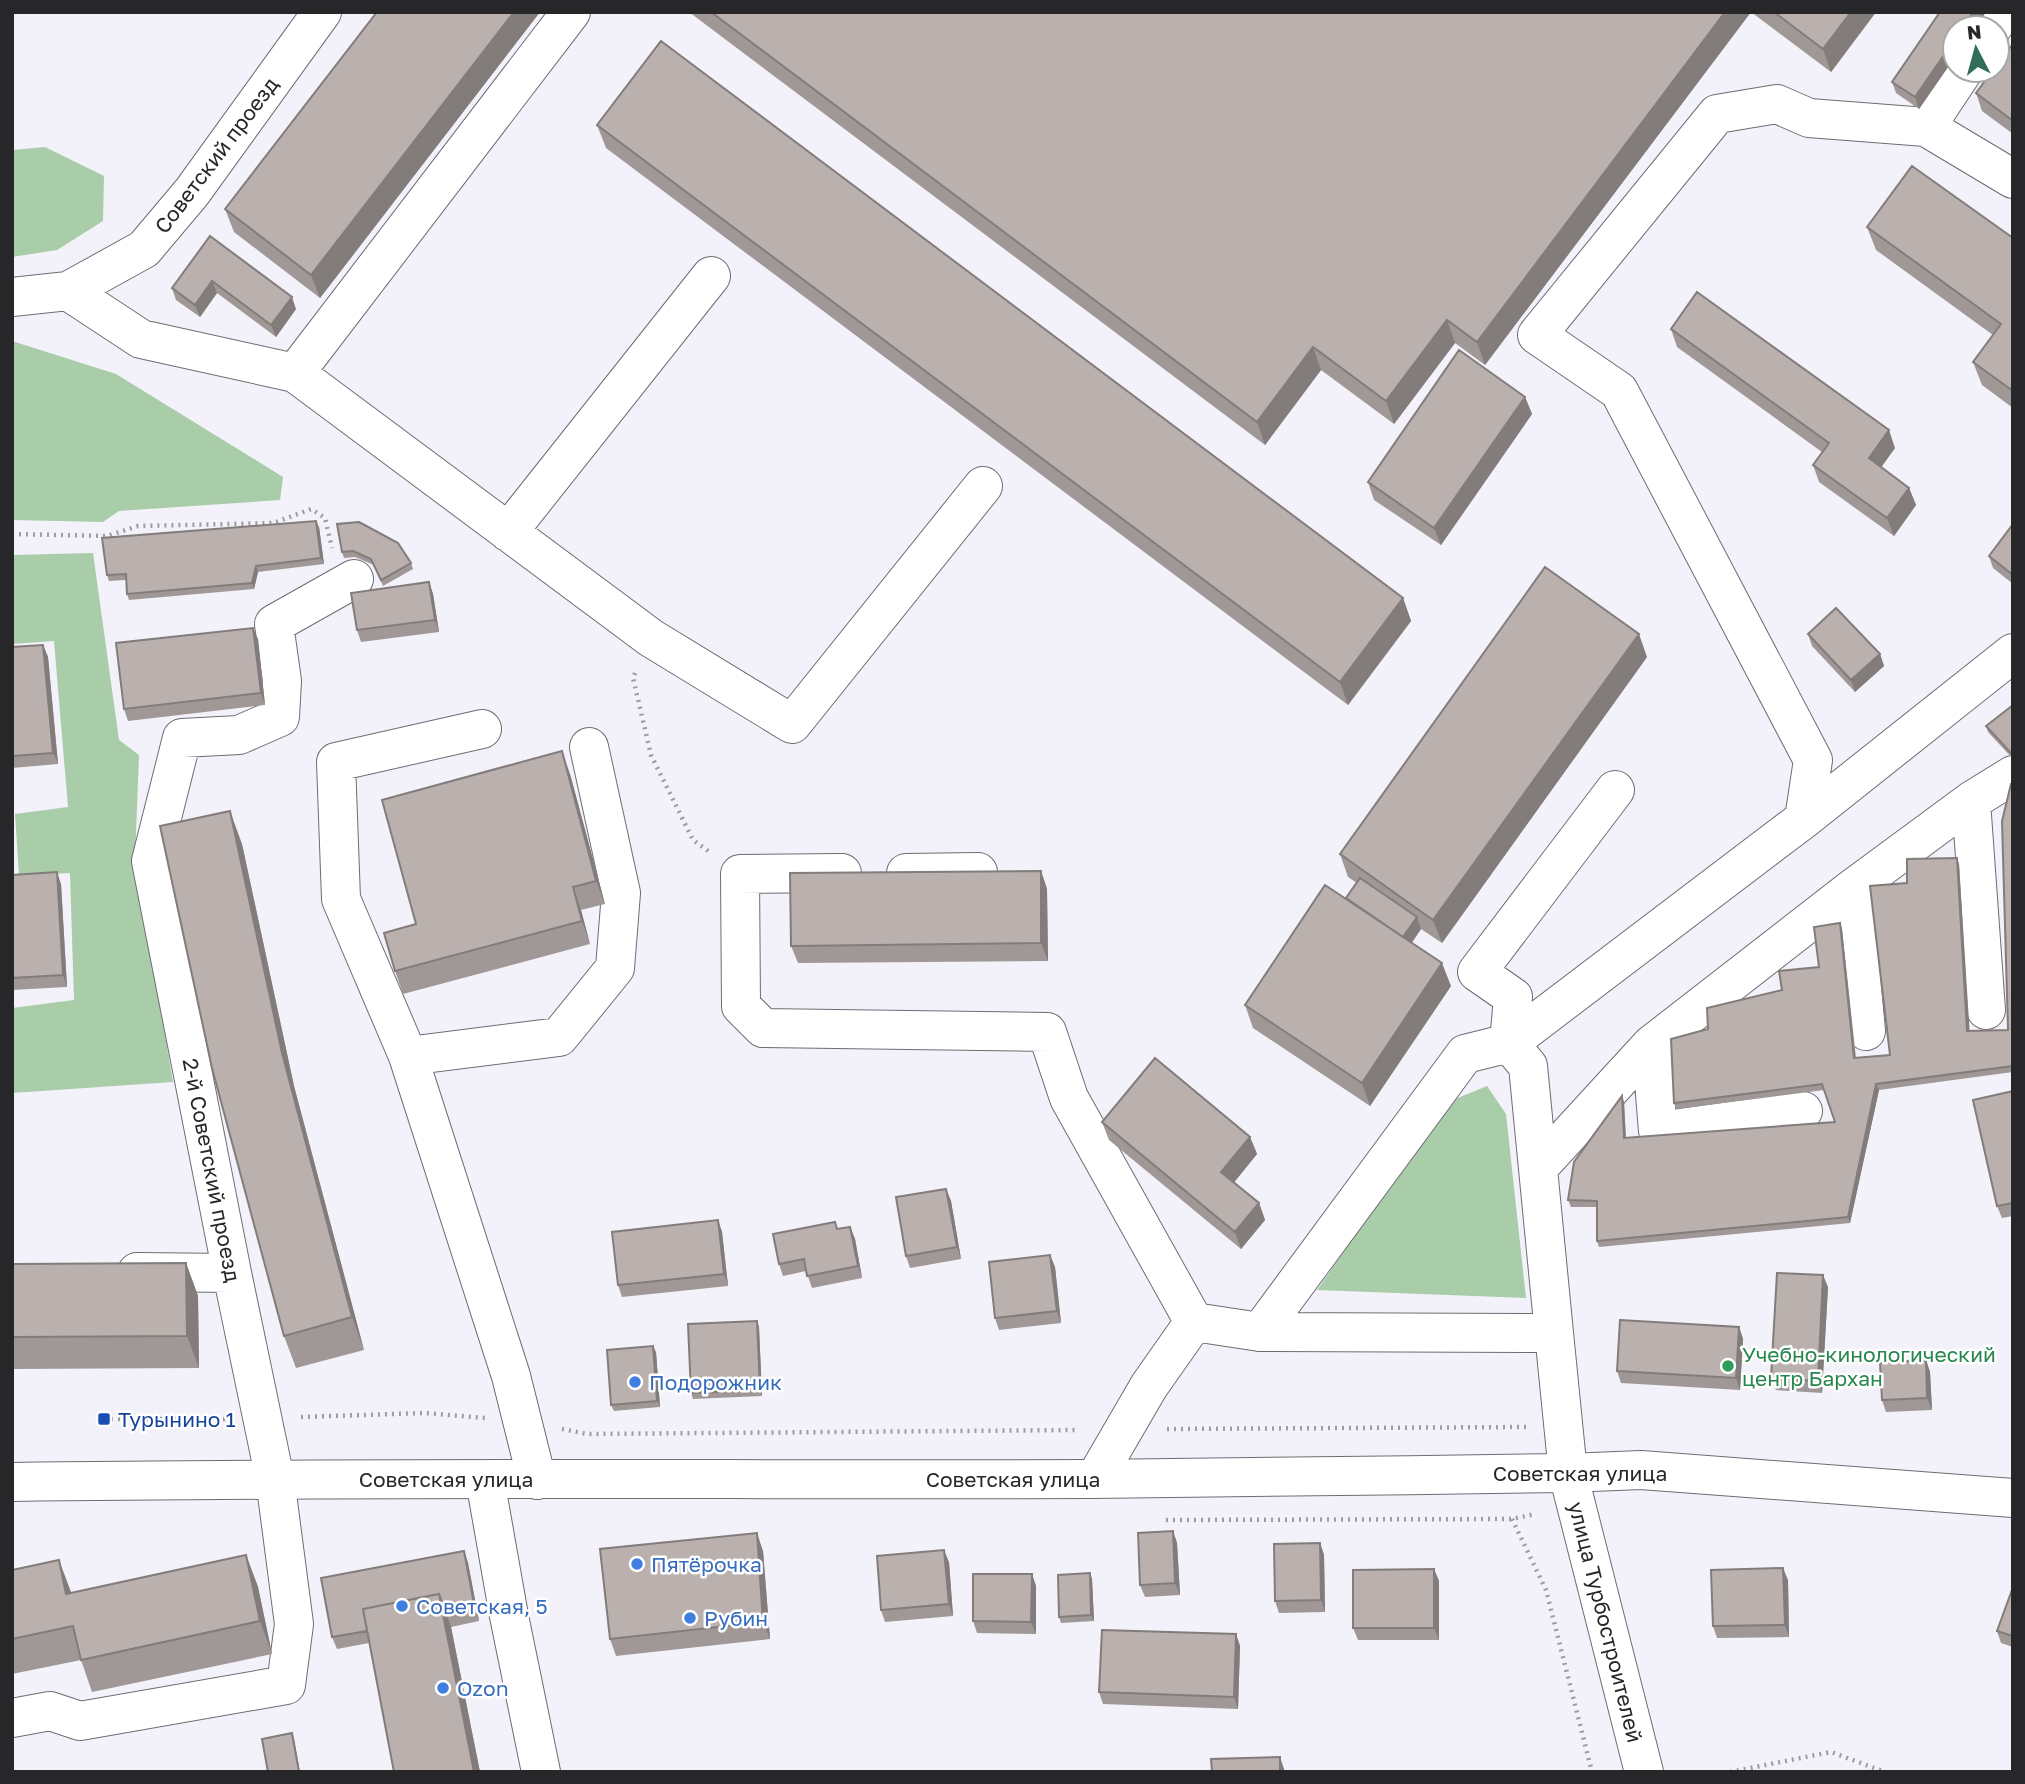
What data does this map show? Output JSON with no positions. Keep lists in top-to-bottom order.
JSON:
{
  "streets": {
    "main road": [
      "Советский проезд",
      "2-й Советский проезд",
      "Советская улица",
      "улица Турбостроителей"
    ]
  },
  "crossings": [
    ["2-й Советский проезд", "Советская улица"],
    ["Советская улица", "улица Турбостроителей"]
  ],
  "places": {
    "other": [
      "Учебно-кинологический центр Бархан",
      "Подорожник",
      "Пятёрочка",
      "Советская, 5",
      "Рубин",
      "Ozon"
    ],
    "transit": ["Турынино 1"]
  },
  "north": "top"
}
